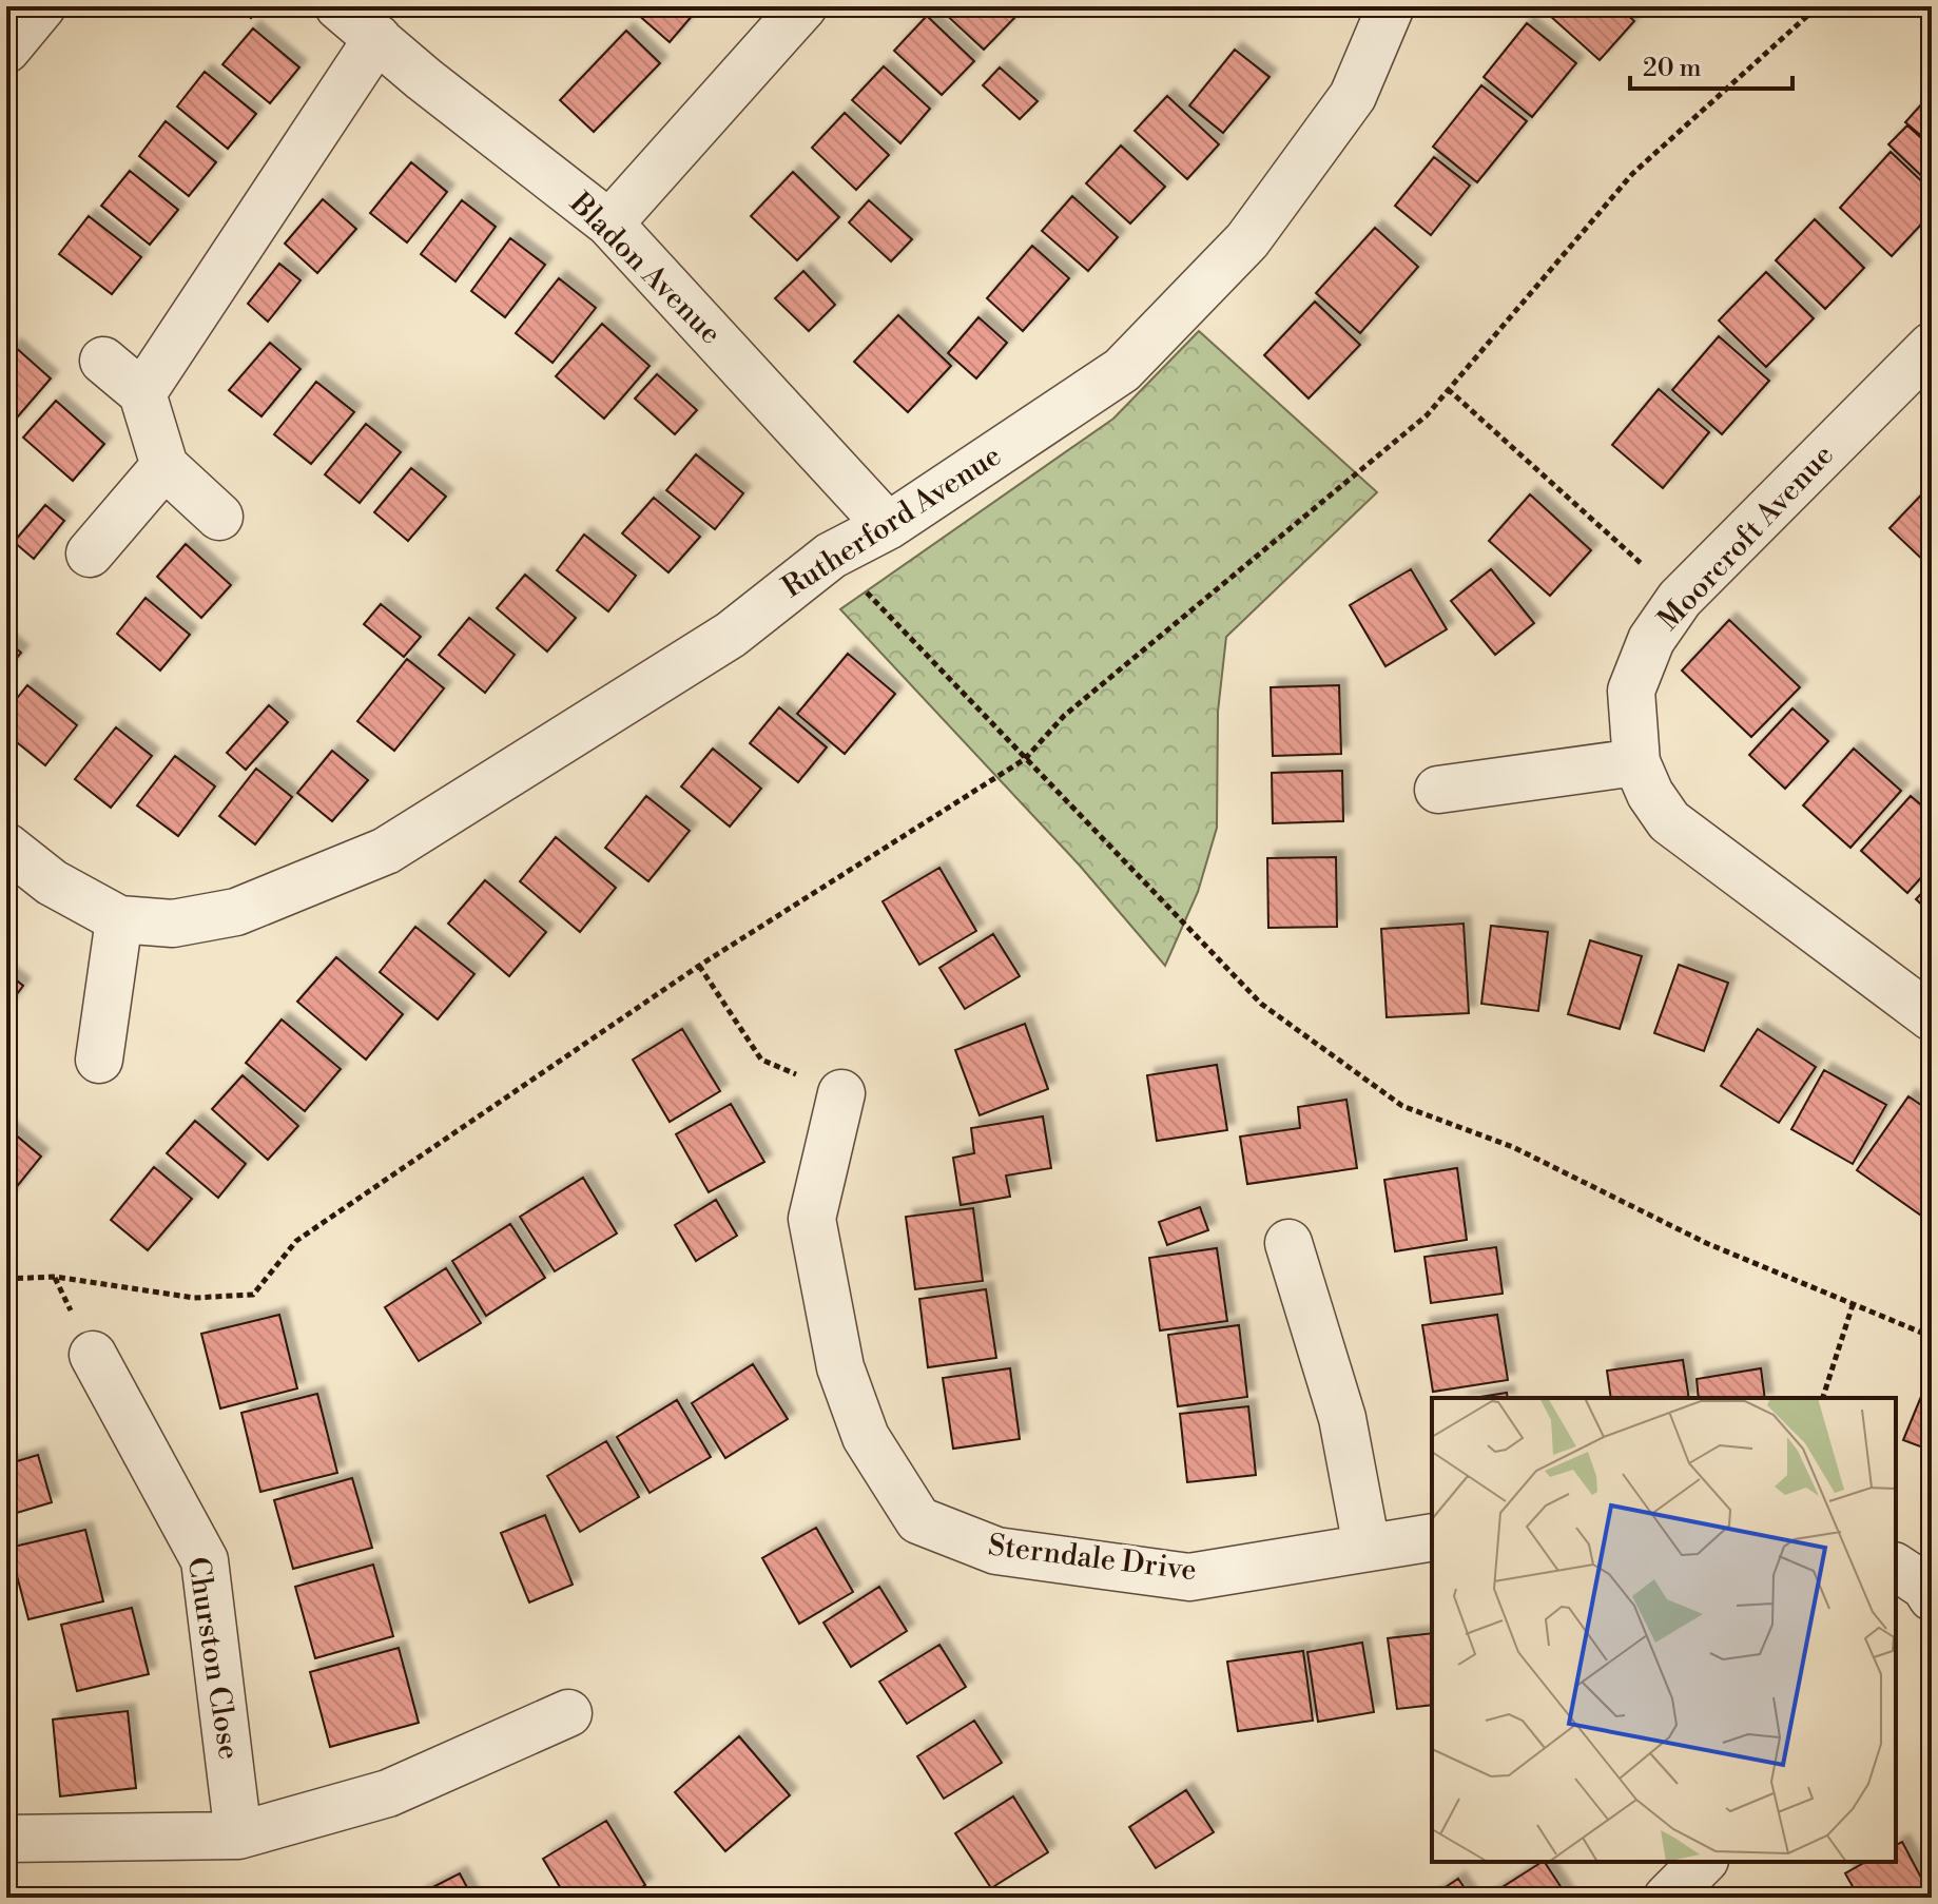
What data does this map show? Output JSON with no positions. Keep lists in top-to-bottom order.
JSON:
{
  "streets": {
    "street": [
      "Bladon Avenue",
      "Rutherford Avenue",
      "Moorcroft Avenue",
      "Sterndale Drive",
      "Churston Close"
    ]
  },
  "crossings": [
    ["Bladon Avenue", "Rutherford Avenue"]
  ],
  "scale_bar": "20 m"
}
